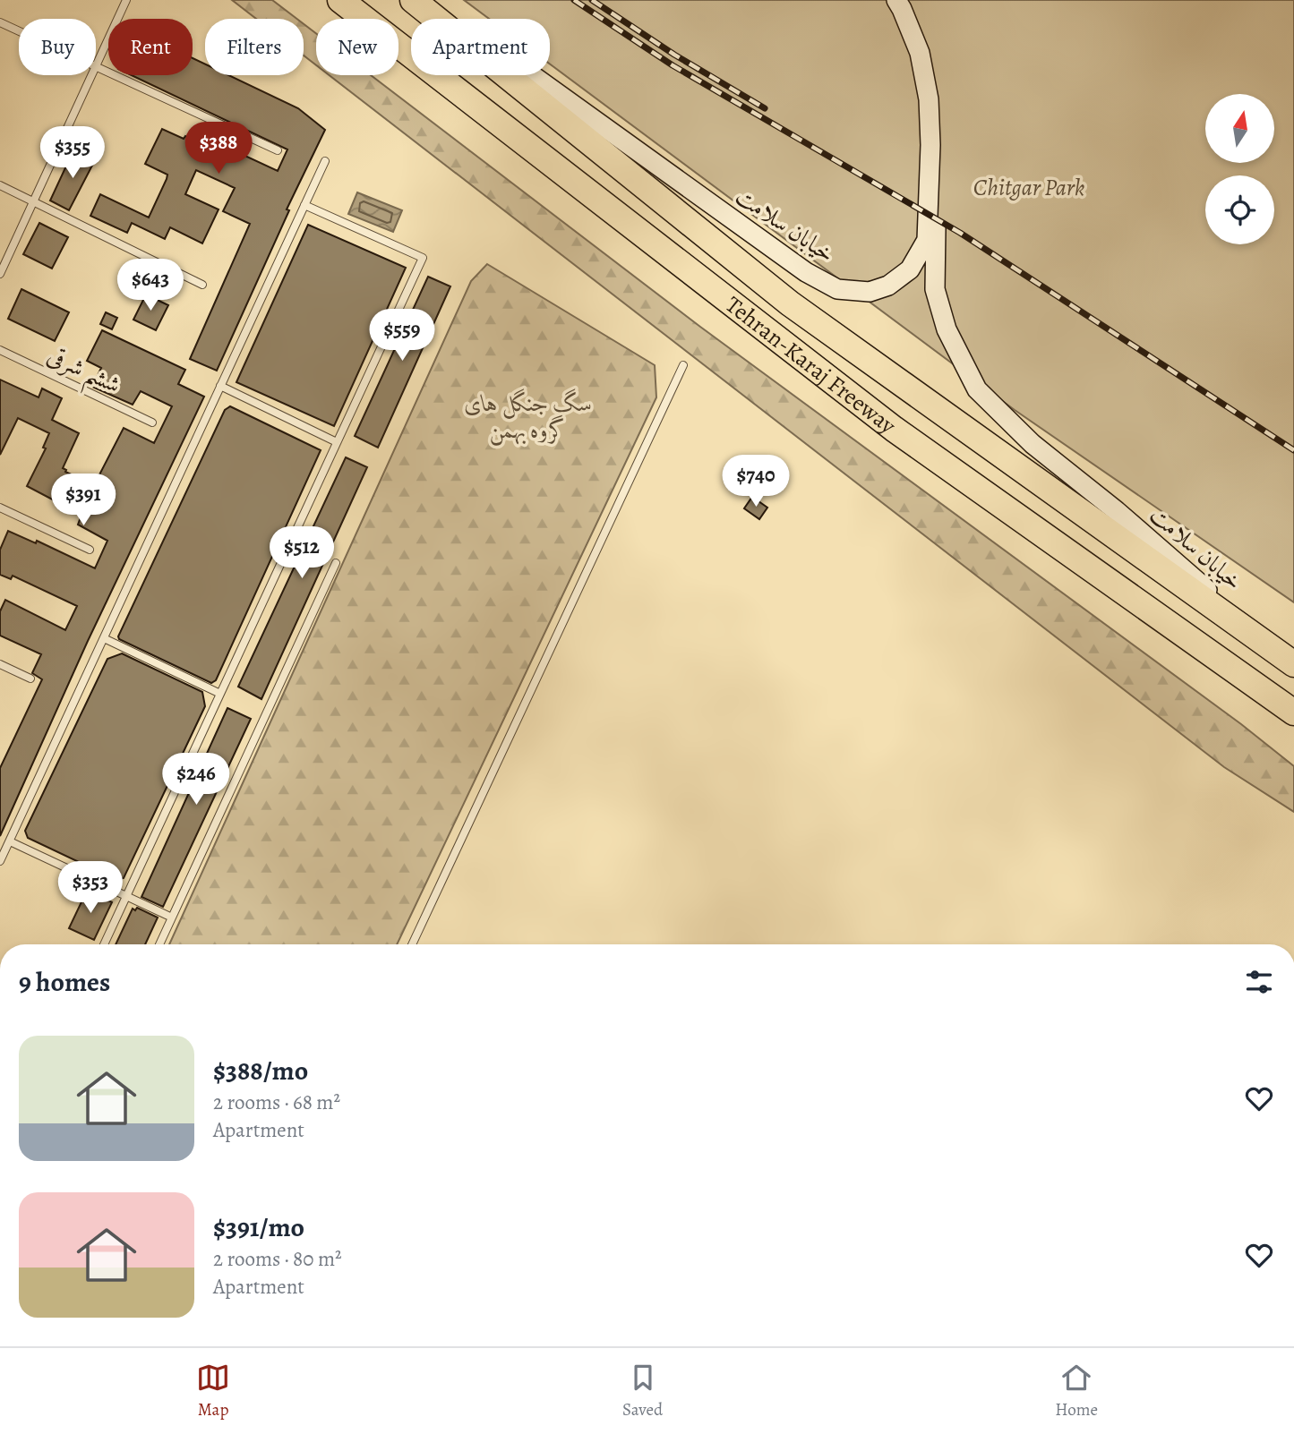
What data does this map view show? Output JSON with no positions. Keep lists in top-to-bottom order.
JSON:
{
  "streets": {
    "highway": ["Tehran-Karaj Freeway"],
    "main road": ["خیابان سلامت"],
    "lane": ["ششم شرقی"]
  },
  "crossings": [
    ["خیابان سلامت", "Tehran-Karaj Freeway"]
  ],
  "parks": ["Chitgar Park", "سگ جنگل های گروه بهمن"],
  "north": "top",
  "page": {
    "chip": [
      "Buy",
      "Rent",
      "Filters",
      "New",
      "Apartment"
    ],
    "price": [
      "$388",
      "$355",
      "$643",
      "$559",
      "$740",
      "$391",
      "$512",
      "$246",
      "$353"
    ],
    "heading": "9 homes",
    "list": [
      {
        "name": "$388/mo",
        "note": "2 rooms · 68 m² · Apartment"
      },
      {
        "name": "$391/mo",
        "note": "2 rooms · 80 m² · Apartment"
      }
    ],
    "tabs": ["Map", "Saved", "Home"]
  }
}
